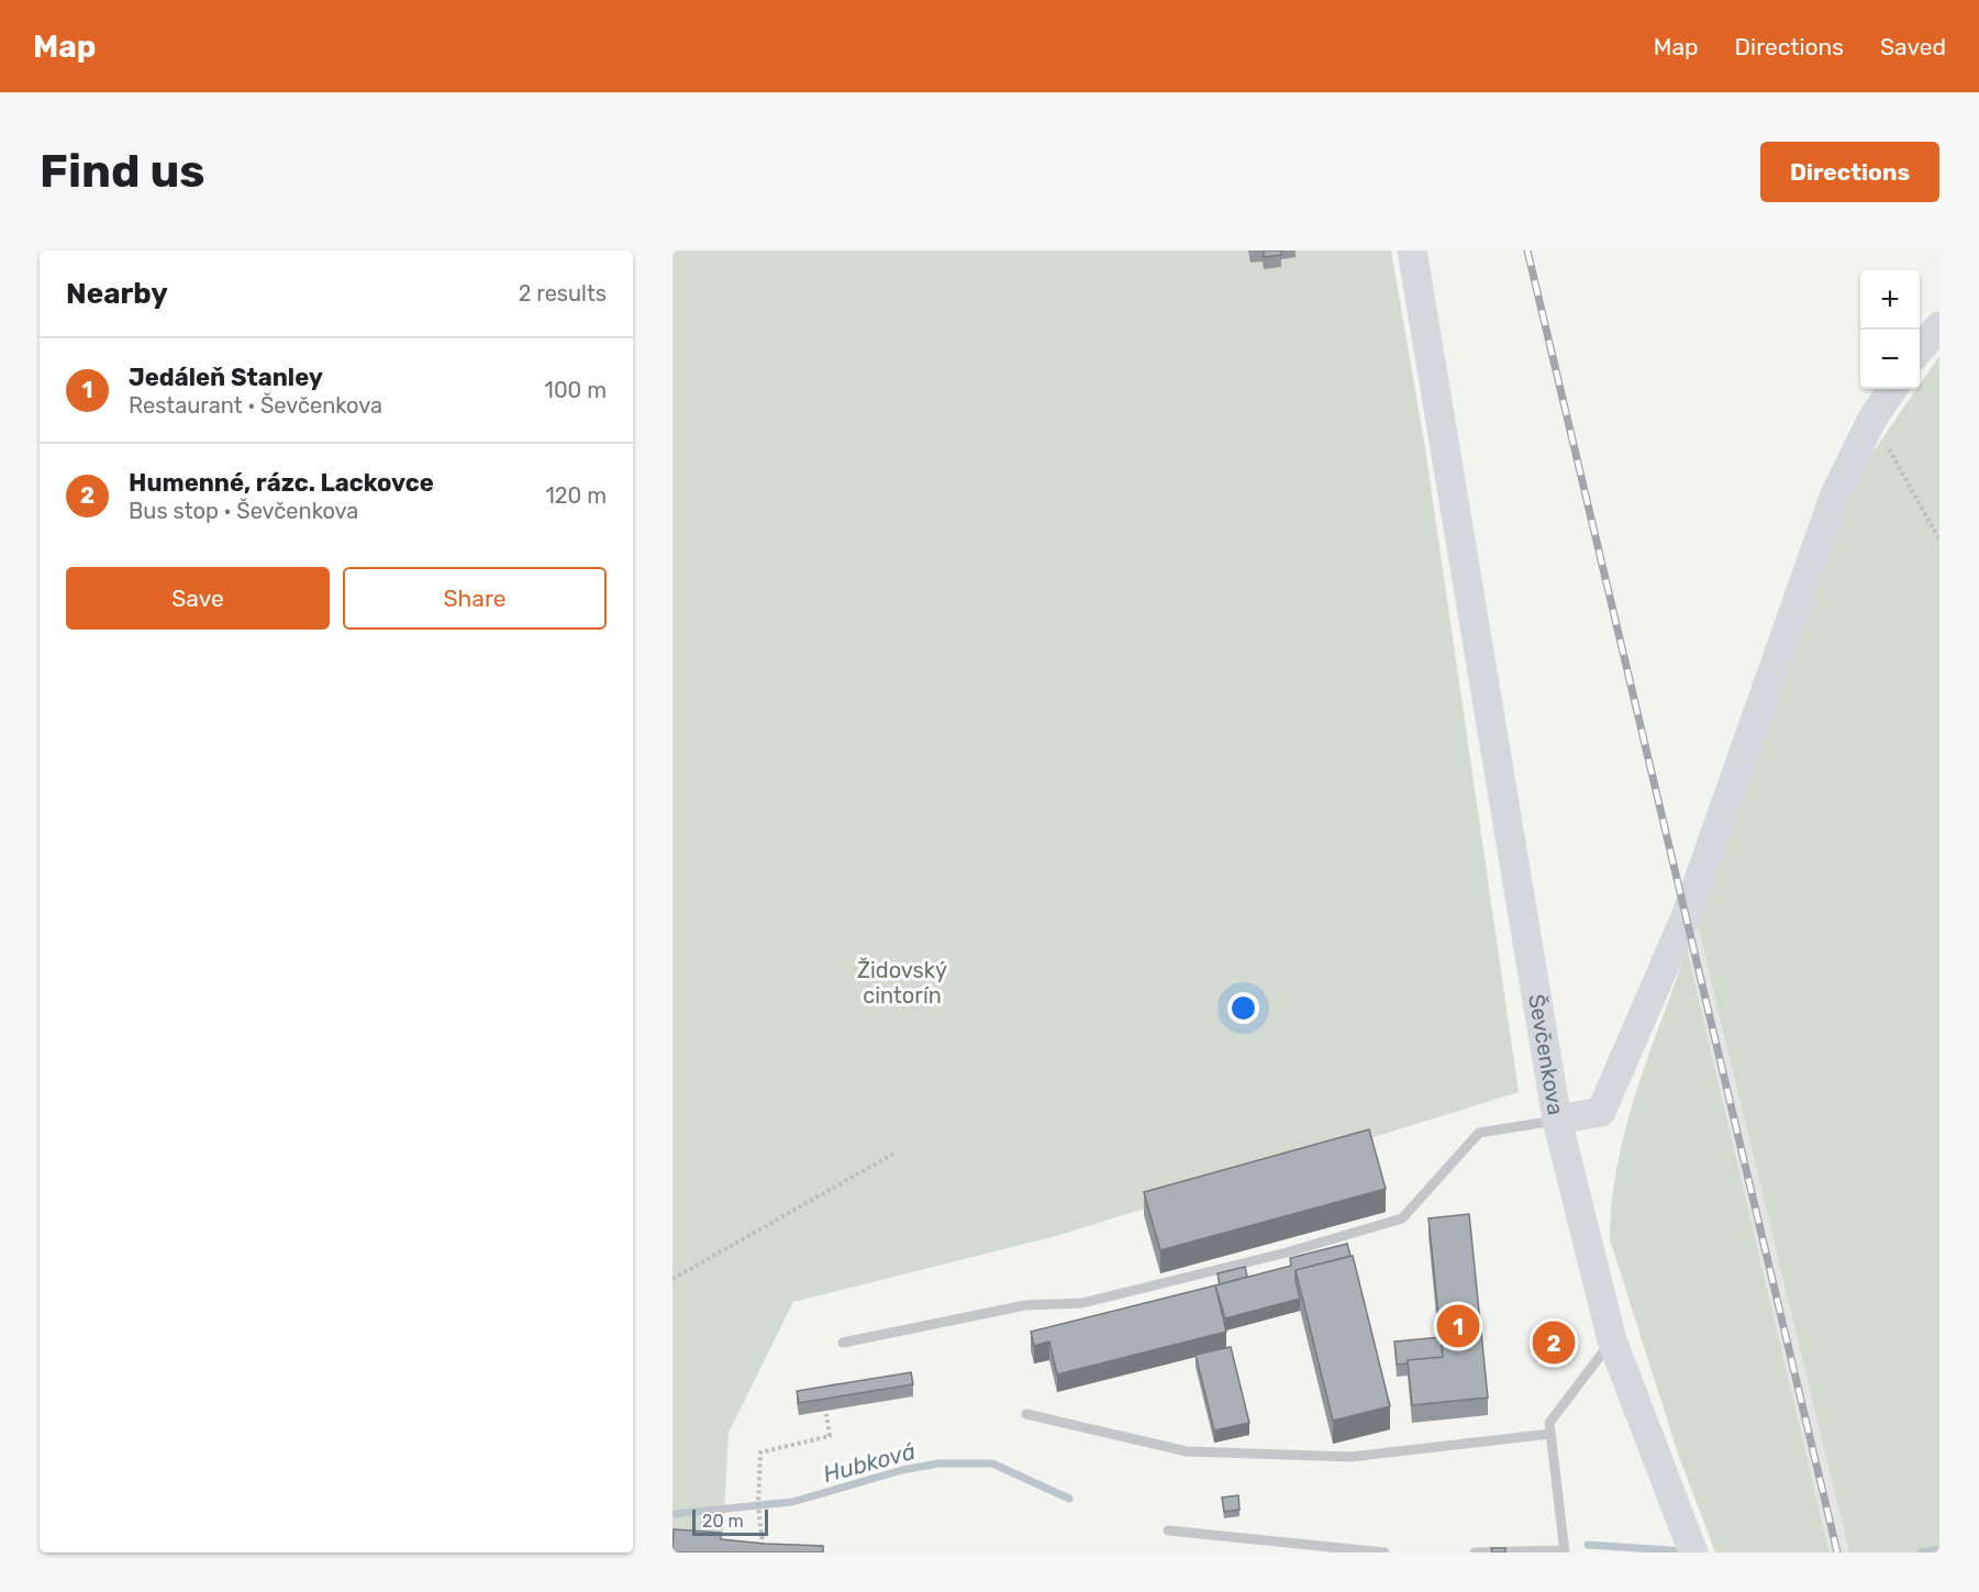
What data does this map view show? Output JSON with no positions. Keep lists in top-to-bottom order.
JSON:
{
  "streets": {
    "main road": ["Ševčenkova"]
  },
  "water": ["Hubková"],
  "parks": ["Židovský cintorín"],
  "scale_bar": "20 m",
  "page": {
    "header": "Map",
    "nav": ["Map", "Directions", "Saved"],
    "buttons": [
      "Directions",
      ["Save", "Share"]
    ],
    "title": "Find us",
    "heading": ["Nearby", "2 results"],
    "map_buttons": ["+", "−"],
    "list": [
      {
        "mark": "1",
        "name": "Jedáleň Stanley",
        "note": "Restaurant · Ševčenkova",
        "value": "100 m"
      },
      {
        "mark": "2",
        "name": "Humenné, rázc. Lackovce",
        "note": "Bus stop · Ševčenkova",
        "value": "120 m"
      }
    ],
    "pins": ["1", "2"],
    "scale": "20 m"
  }
}
